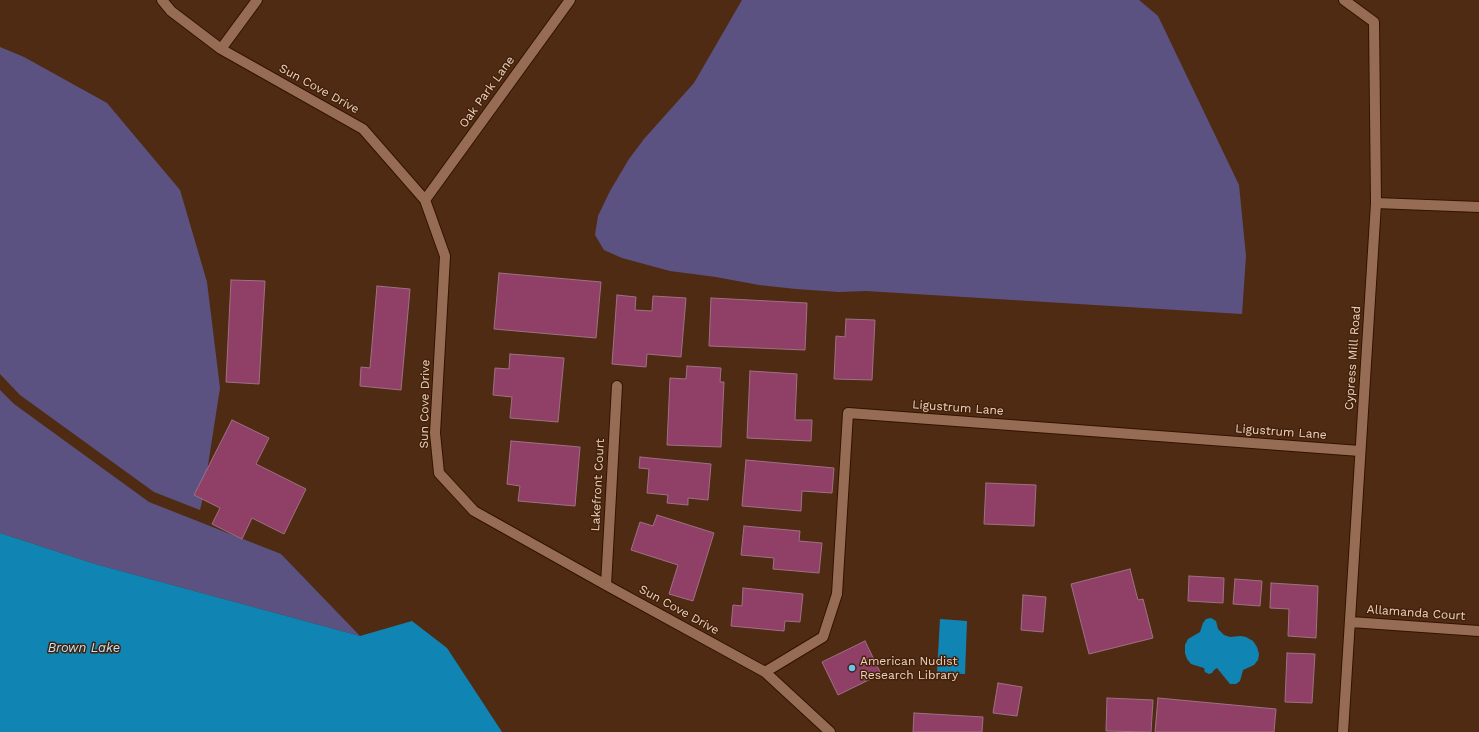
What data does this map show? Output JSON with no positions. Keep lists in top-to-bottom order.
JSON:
{
  "streets": {
    "street": [
      "Sun Cove Drive",
      "Oak Park Lane",
      "Cypress Mill Road",
      "Ligustrum Lane",
      "Lakefront Court",
      "Allamanda Court"
    ]
  },
  "crossings": [
    ["Sun Cove Drive", "Oak Park Lane"],
    ["Sun Cove Drive", "Ligustrum Lane"],
    ["Sun Cove Drive", "Lakefront Court"],
    ["Cypress Mill Road", "Ligustrum Lane"],
    ["Cypress Mill Road", "Allamanda Court"]
  ],
  "water": ["Brown Lake"],
  "places": ["American Nudist Research Library"]
}
